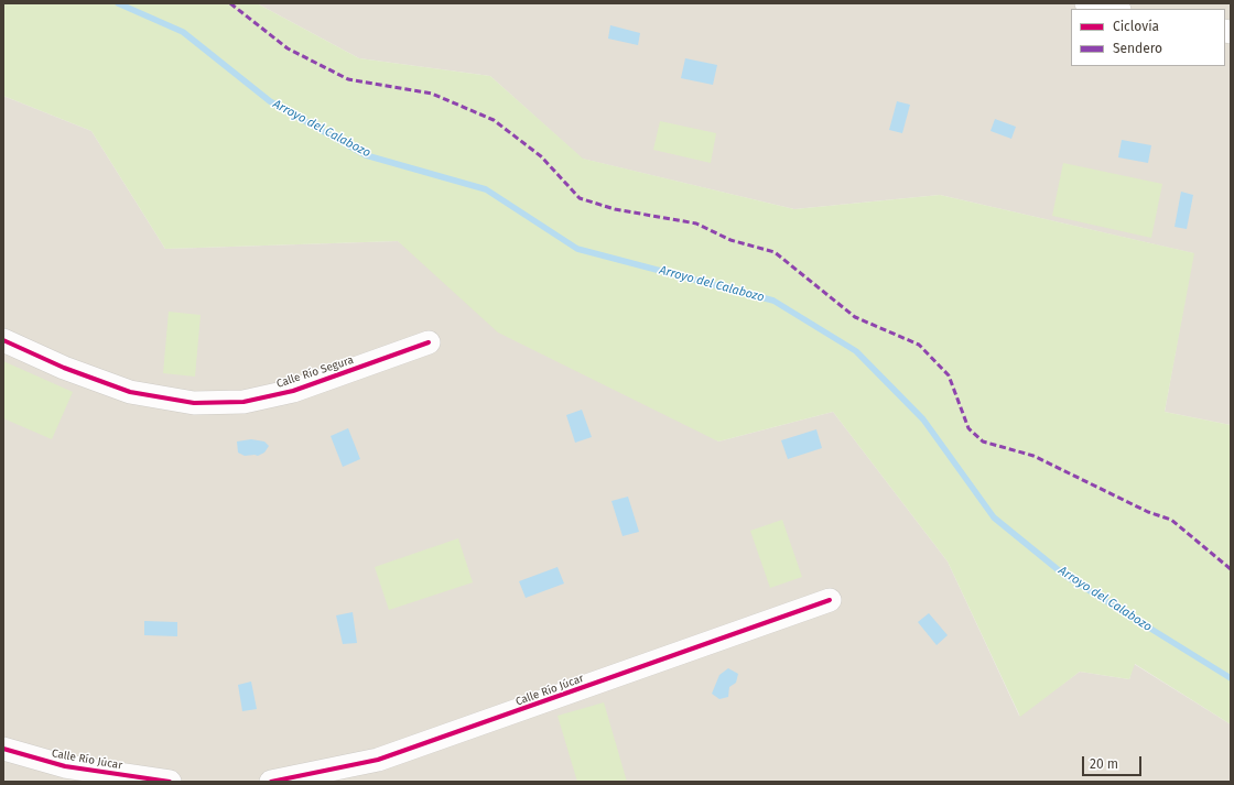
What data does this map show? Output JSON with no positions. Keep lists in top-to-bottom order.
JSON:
{
  "streets": {
    "street": ["Calle Río Segura", "Calle Río Júcar"]
  },
  "water": ["Arroyo del Calabozo"],
  "legend": ["Ciclovía", "Sendero"],
  "scale_bar": "20 m"
}
